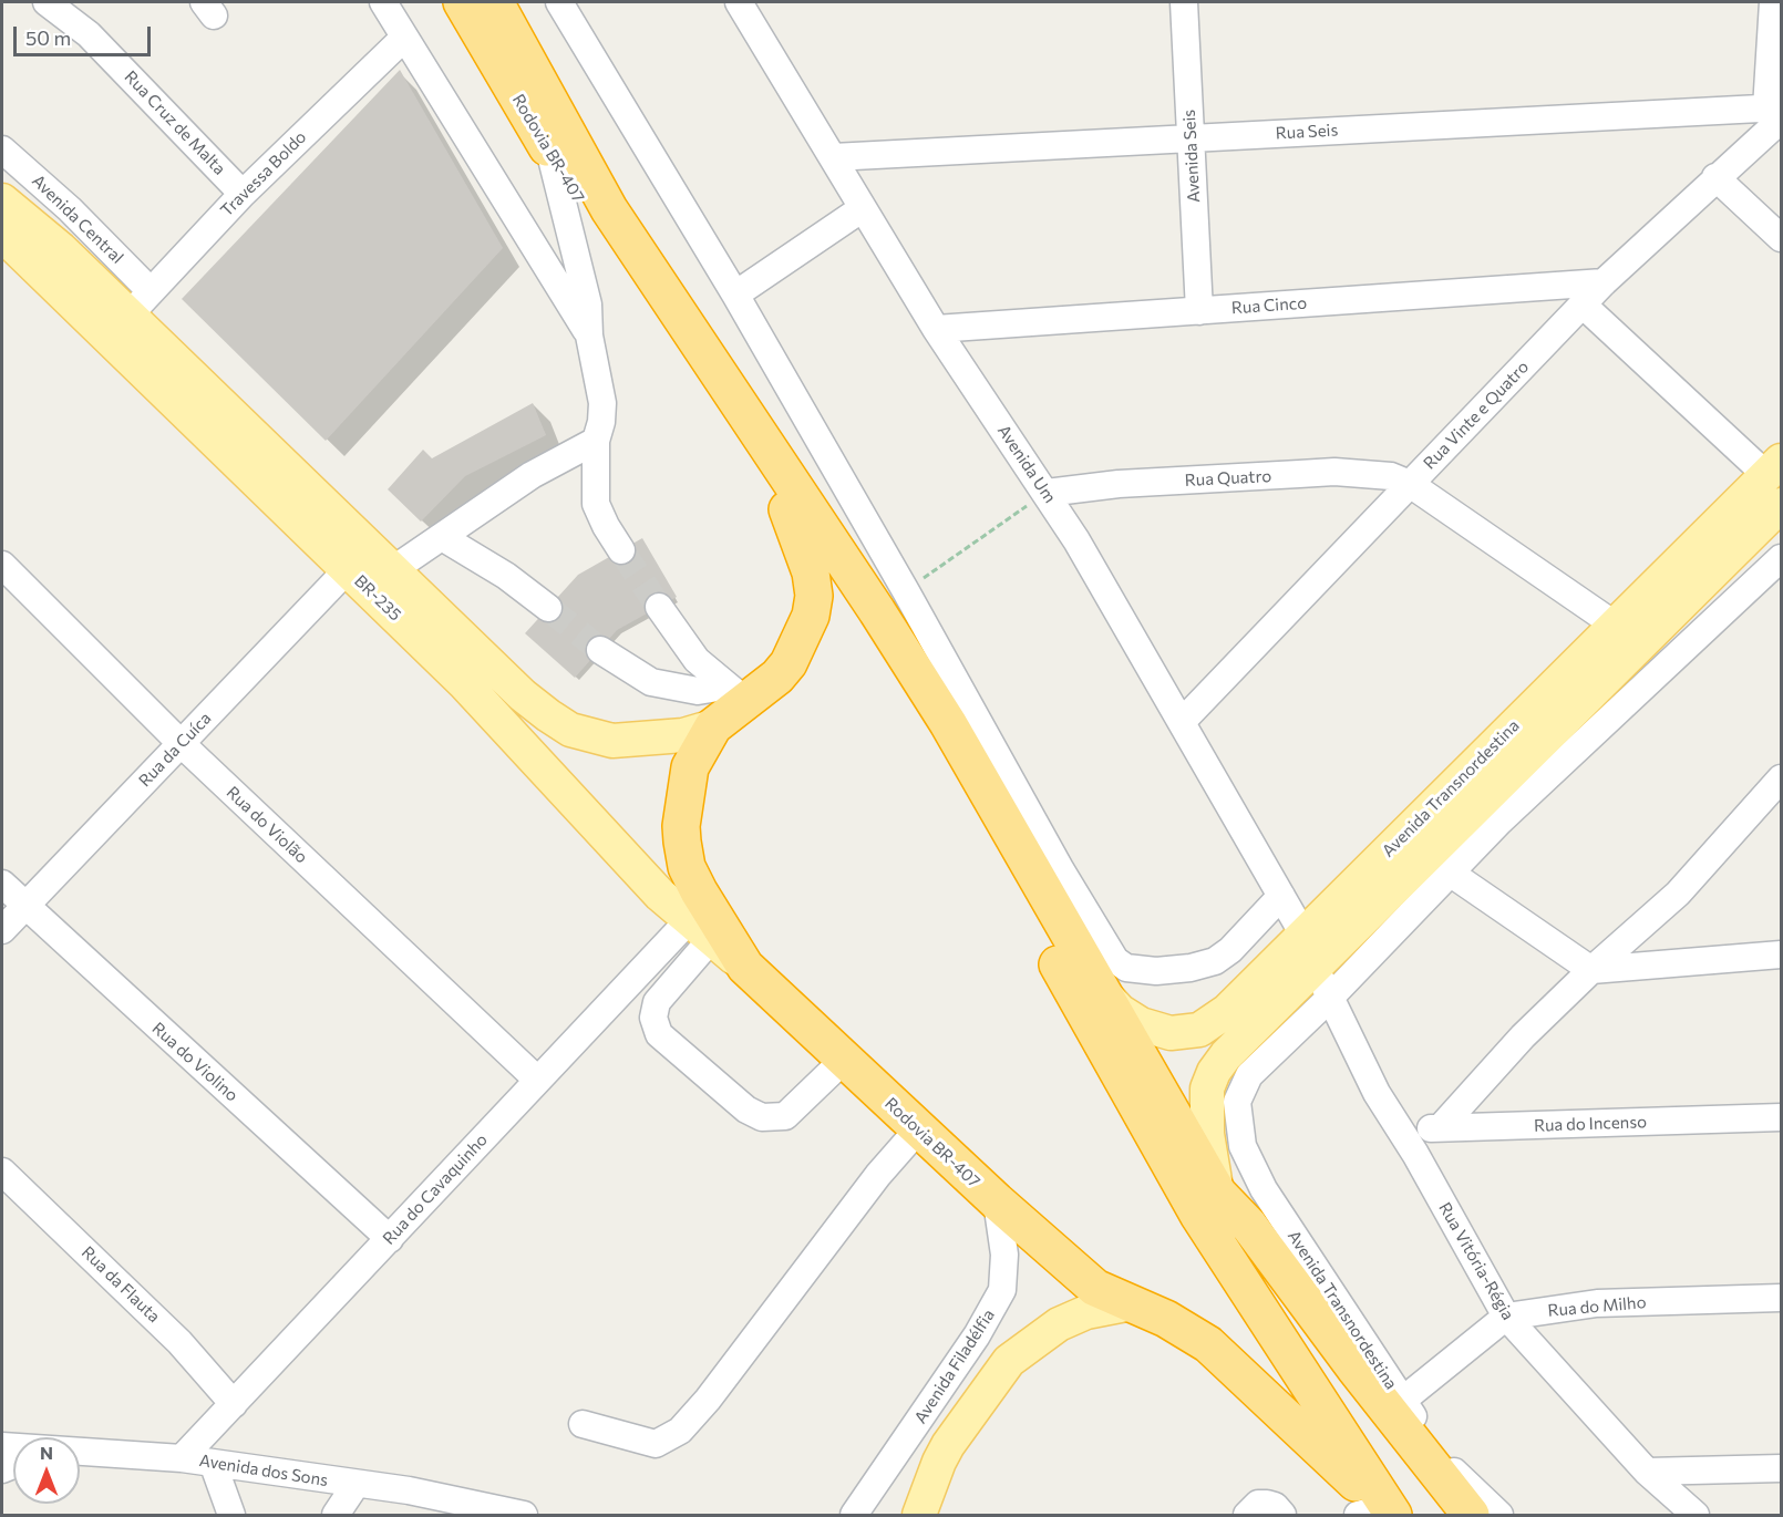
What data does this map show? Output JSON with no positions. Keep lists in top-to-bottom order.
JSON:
{
  "streets": {
    "highway": ["Rodovia BR-407"],
    "main road": ["BR-235", "Avenida Transnordestina"],
    "street": [
      "Rua Cruz de Malta",
      "Rua Seis",
      "Avenida Seis",
      "Travessa Boldo",
      "Avenida Central",
      "Rua Cinco",
      "Rua Vinte e Quatro",
      "Avenida Um",
      "Rua Quatro",
      "Rua da Cuíca",
      "Rua do Violão",
      "Rua do Violino",
      "Rua do Incenso",
      "Rua do Cavaquinho",
      "Rua Vitória-Régia",
      "Rua da Flauta",
      "Rua do Milho",
      "Avenida Filadélfia",
      "Avenida dos Sons"
    ]
  },
  "crossings": [
    ["Rua Cruz de Malta", "Travessa Boldo"],
    ["Rua Seis", "Avenida Seis"],
    ["Rua Seis", "Rua Vinte e Quatro"],
    ["Rua Seis", "Avenida Um"],
    ["Rodovia BR-407", "BR-235"],
    ["Rodovia BR-407", "Avenida Filadélfia"],
    ["Avenida Seis", "Rua Cinco"],
    ["Travessa Boldo", "Avenida Central"],
    ["Travessa Boldo", "BR-235"],
    ["Avenida Central", "BR-235"],
    ["Rua Cinco", "Rua Vinte e Quatro"],
    ["Rua Cinco", "Avenida Um"],
    ["Rua Vinte e Quatro", "Avenida Um"],
    ["Rua Vinte e Quatro", "Rua Quatro"],
    ["Avenida Um", "Rua Quatro"],
    ["Avenida Um", "Avenida Transnordestina"],
    ["Rua Quatro", "Avenida Transnordestina"],
    ["BR-235", "Rua da Cuíca"],
    ["BR-235", "Rua do Cavaquinho"],
    ["Rua da Cuíca", "Rua do Violão"],
    ["Rua da Cuíca", "Rua do Violino"],
    ["Avenida Transnordestina", "Rua Vitória-Régia"],
    ["Rua do Violão", "Rua do Cavaquinho"],
    ["Rua do Violino", "Rua do Cavaquinho"],
    ["Rua do Incenso", "Rua Vitória-Régia"],
    ["Rua do Cavaquinho", "Rua da Flauta"],
    ["Rua do Cavaquinho", "Avenida dos Sons"],
    ["Rua Vitória-Régia", "Rua do Milho"]
  ],
  "scale_bar": "50 m",
  "north": "top"
}
